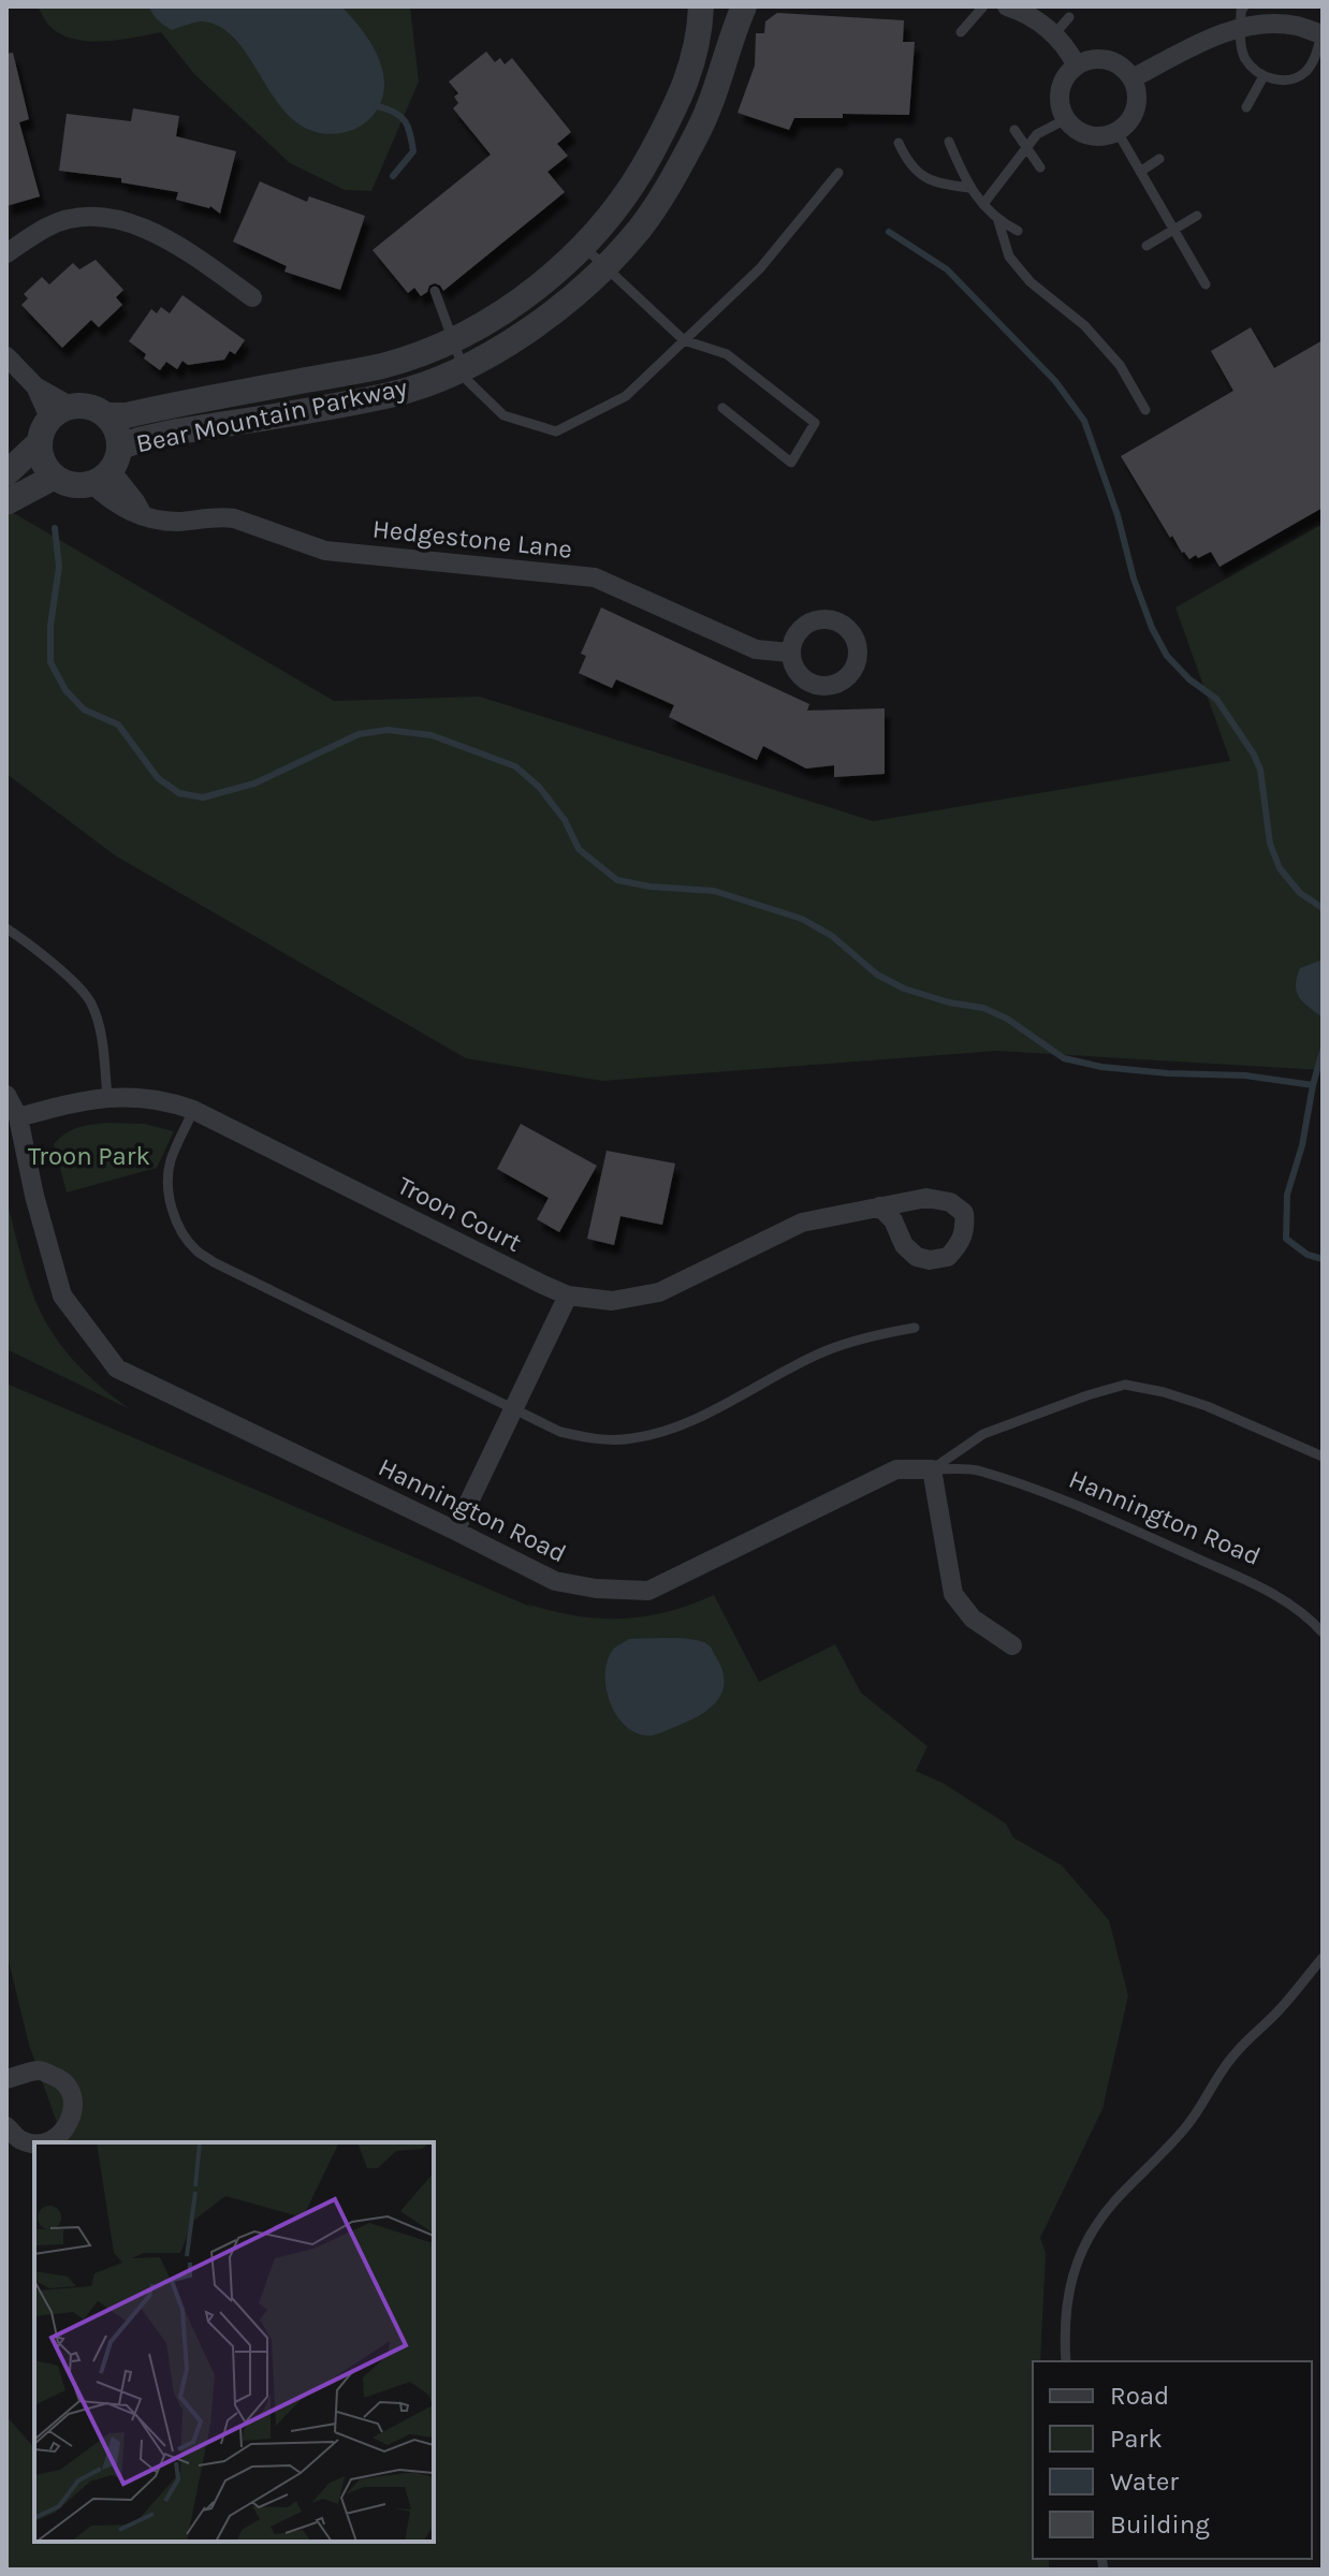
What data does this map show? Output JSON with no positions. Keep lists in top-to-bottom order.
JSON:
{
  "streets": {
    "street": [
      "Bear Mountain Parkway",
      "Hedgestone Lane",
      "Troon Court",
      "Hannington Road"
    ]
  },
  "crossings": [
    ["Bear Mountain Parkway", "Hedgestone Lane"],
    ["Troon Court", "Hannington Road"]
  ],
  "parks": ["Troon Park"],
  "legend": [
    "Road",
    "Park",
    "Water",
    "Building"
  ]
}
